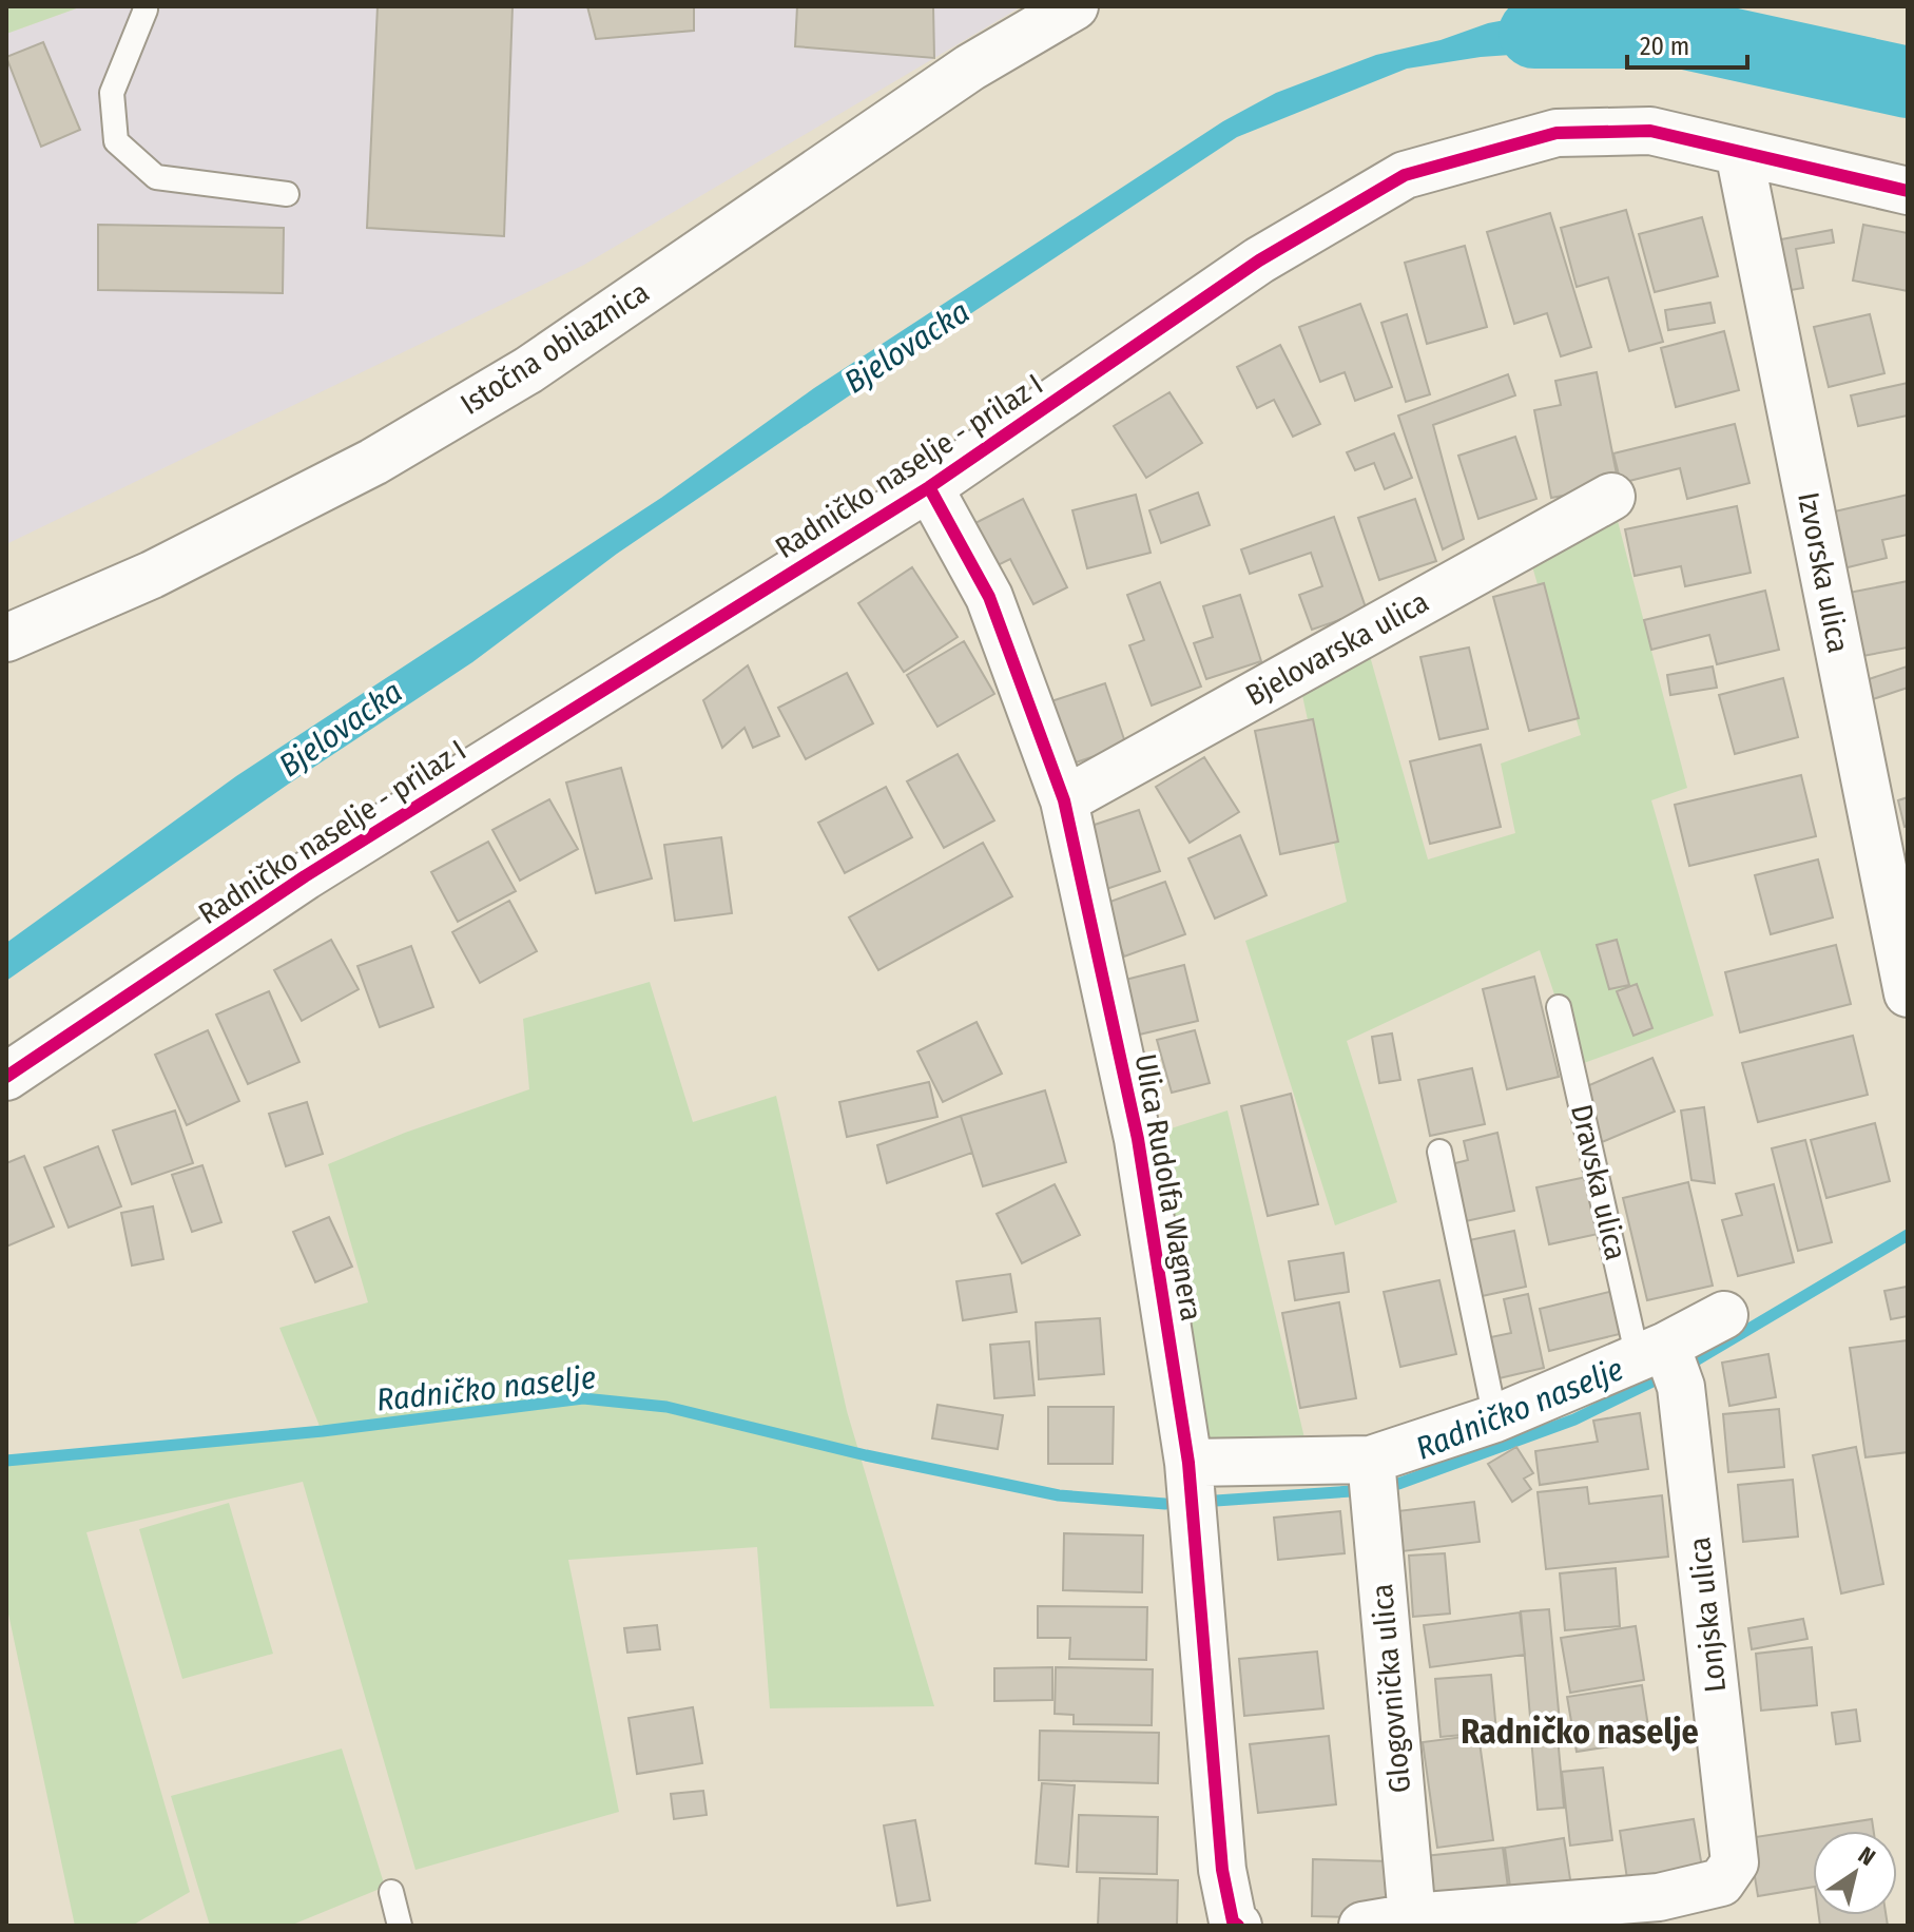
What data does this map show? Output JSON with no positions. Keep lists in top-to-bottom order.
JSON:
{
  "streets": {
    "street": [
      "Istočna obilaznica",
      "Radničko naselje - prilaz I",
      "Izvorska ulica",
      "Bjelovarska ulica",
      "Ulica Rudolfa Wagnera",
      "Lonjska ulica",
      "Glogovnička ulica"
    ],
    "lane": ["Dravska ulica"]
  },
  "crossings": [
    ["Radničko naselje - prilaz I", "Izvorska ulica"],
    ["Radničko naselje - prilaz I", "Ulica Rudolfa Wagnera"],
    ["Bjelovarska ulica", "Ulica Rudolfa Wagnera"],
    ["Dravska ulica", "Lonjska ulica"],
    ["Lonjska ulica", "Glogovnička ulica"]
  ],
  "districts": ["Radničko naselje"],
  "water": ["Bjelovacka", "Radničko naselje"],
  "scale_bar": "20 m",
  "north": "top right"
}
